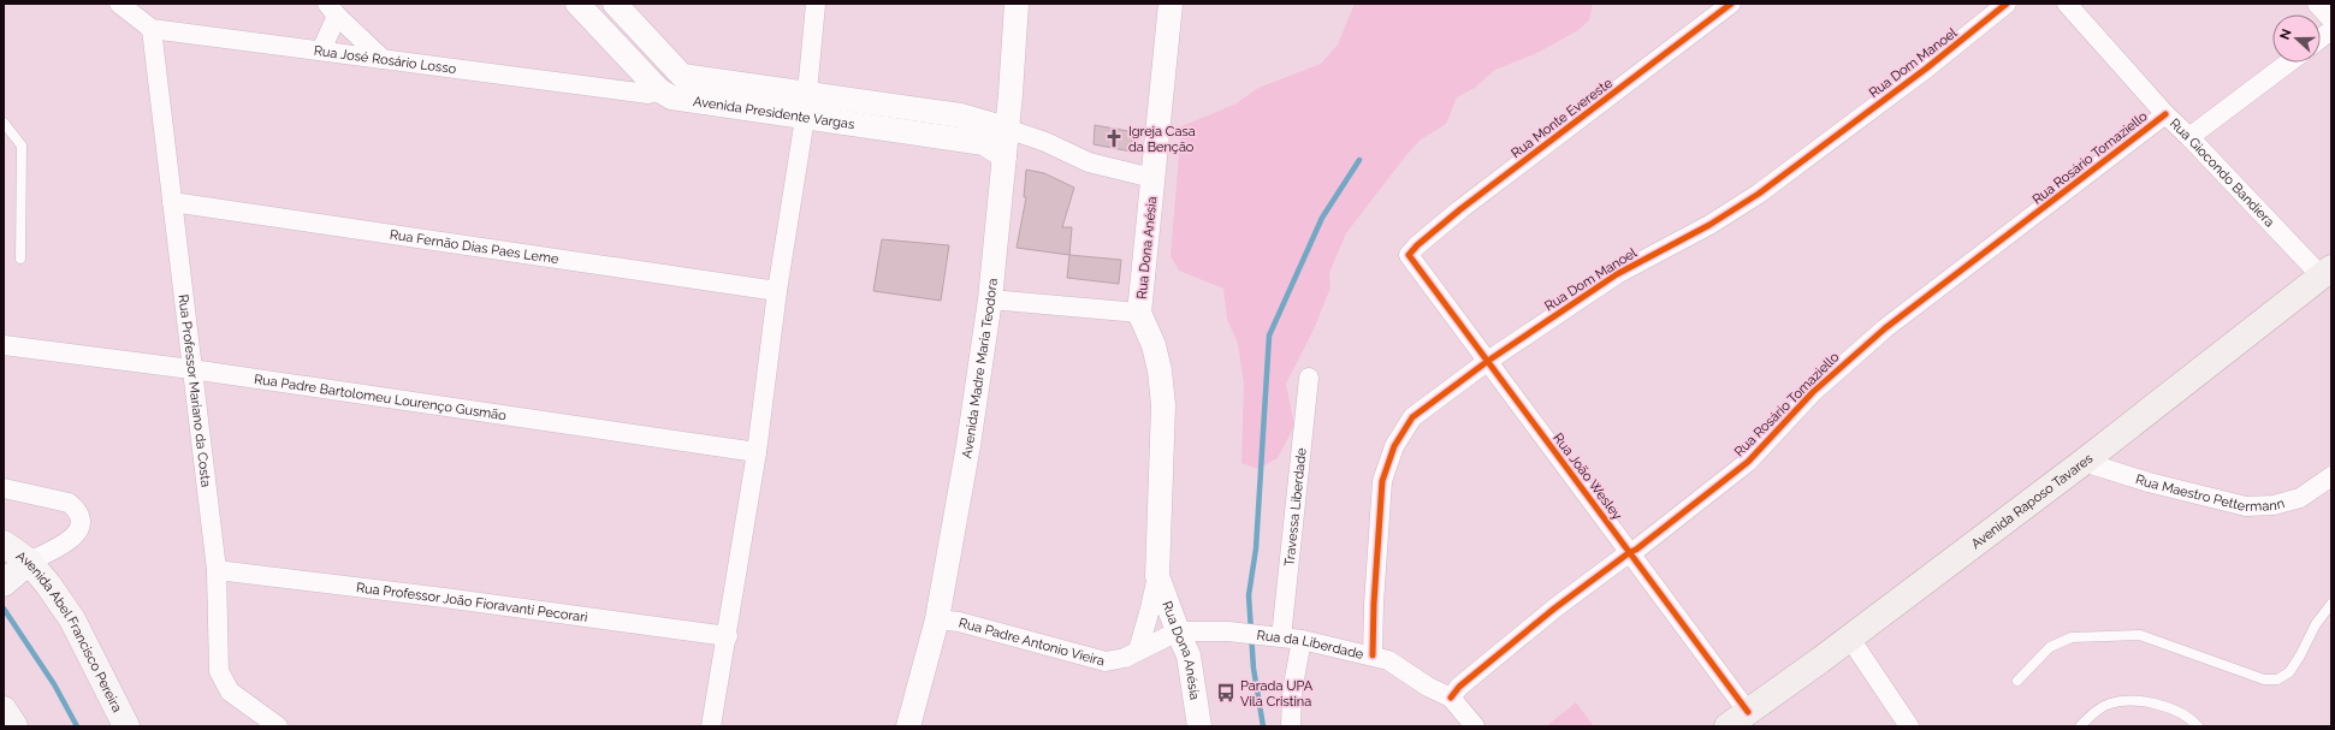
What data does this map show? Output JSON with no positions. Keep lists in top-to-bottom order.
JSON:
{
  "streets": {
    "main road": ["Avenida Raposo Tavares", "Avenida Abel Francisco Pereira"],
    "street": [
      "Rua José Rosário Losso",
      "Rua Dom Manoel",
      "Avenida Presidente Vargas",
      "Rua Monte Evereste",
      "Rua Rosário Tomaziello",
      "Rua Giocondo Bandiera",
      "Rua Fernão Dias Paes Leme",
      "Rua Dona Anésia",
      "Avenida Madre Maria Teodora",
      "Rua Professor Mariano da Costa",
      "Rua Padre Bartolomeu Lourenço Gusmão",
      "Rua João Wesley",
      "Rua Maestro Pettermann",
      "Travessa Liberdade",
      "Rua Professor João Fioravanti Pecorari",
      "Rua Padre Antonio Vieira",
      "Rua da Liberdade"
    ]
  },
  "crossings": [
    ["Rua José Rosário Losso", "Avenida Presidente Vargas"],
    ["Rua José Rosário Losso", "Rua Professor Mariano da Costa"],
    ["Rua Dom Manoel", "Rua João Wesley"],
    ["Rua Dom Manoel", "Rua da Liberdade"],
    ["Avenida Presidente Vargas", "Avenida Madre Maria Teodora"],
    ["Rua Monte Evereste", "Rua João Wesley"],
    ["Rua Rosário Tomaziello", "Rua Giocondo Bandiera"],
    ["Rua Rosário Tomaziello", "Rua João Wesley"],
    ["Rua Rosário Tomaziello", "Rua da Liberdade"],
    ["Rua Giocondo Bandiera", "Avenida Raposo Tavares"],
    ["Rua Fernão Dias Paes Leme", "Rua Professor Mariano da Costa"],
    ["Rua Dona Anésia", "Rua Padre Antonio Vieira"],
    ["Rua Dona Anésia", "Rua da Liberdade"],
    ["Avenida Madre Maria Teodora", "Rua Padre Antonio Vieira"],
    ["Rua Professor Mariano da Costa", "Rua Padre Bartolomeu Lourenço Gusmão"],
    ["Rua Professor Mariano da Costa", "Rua Professor João Fioravanti Pecorari"],
    ["Rua João Wesley", "Avenida Raposo Tavares"],
    ["Rua Maestro Pettermann", "Avenida Raposo Tavares"],
    ["Travessa Liberdade", "Rua da Liberdade"],
    ["Rua Padre Antonio Vieira", "Rua da Liberdade"]
  ],
  "places": {
    "church": ["Igreja Casa da Benção"],
    "bus stop": ["Parada UPA Vila Cristina"]
  },
  "north": "left"
}
